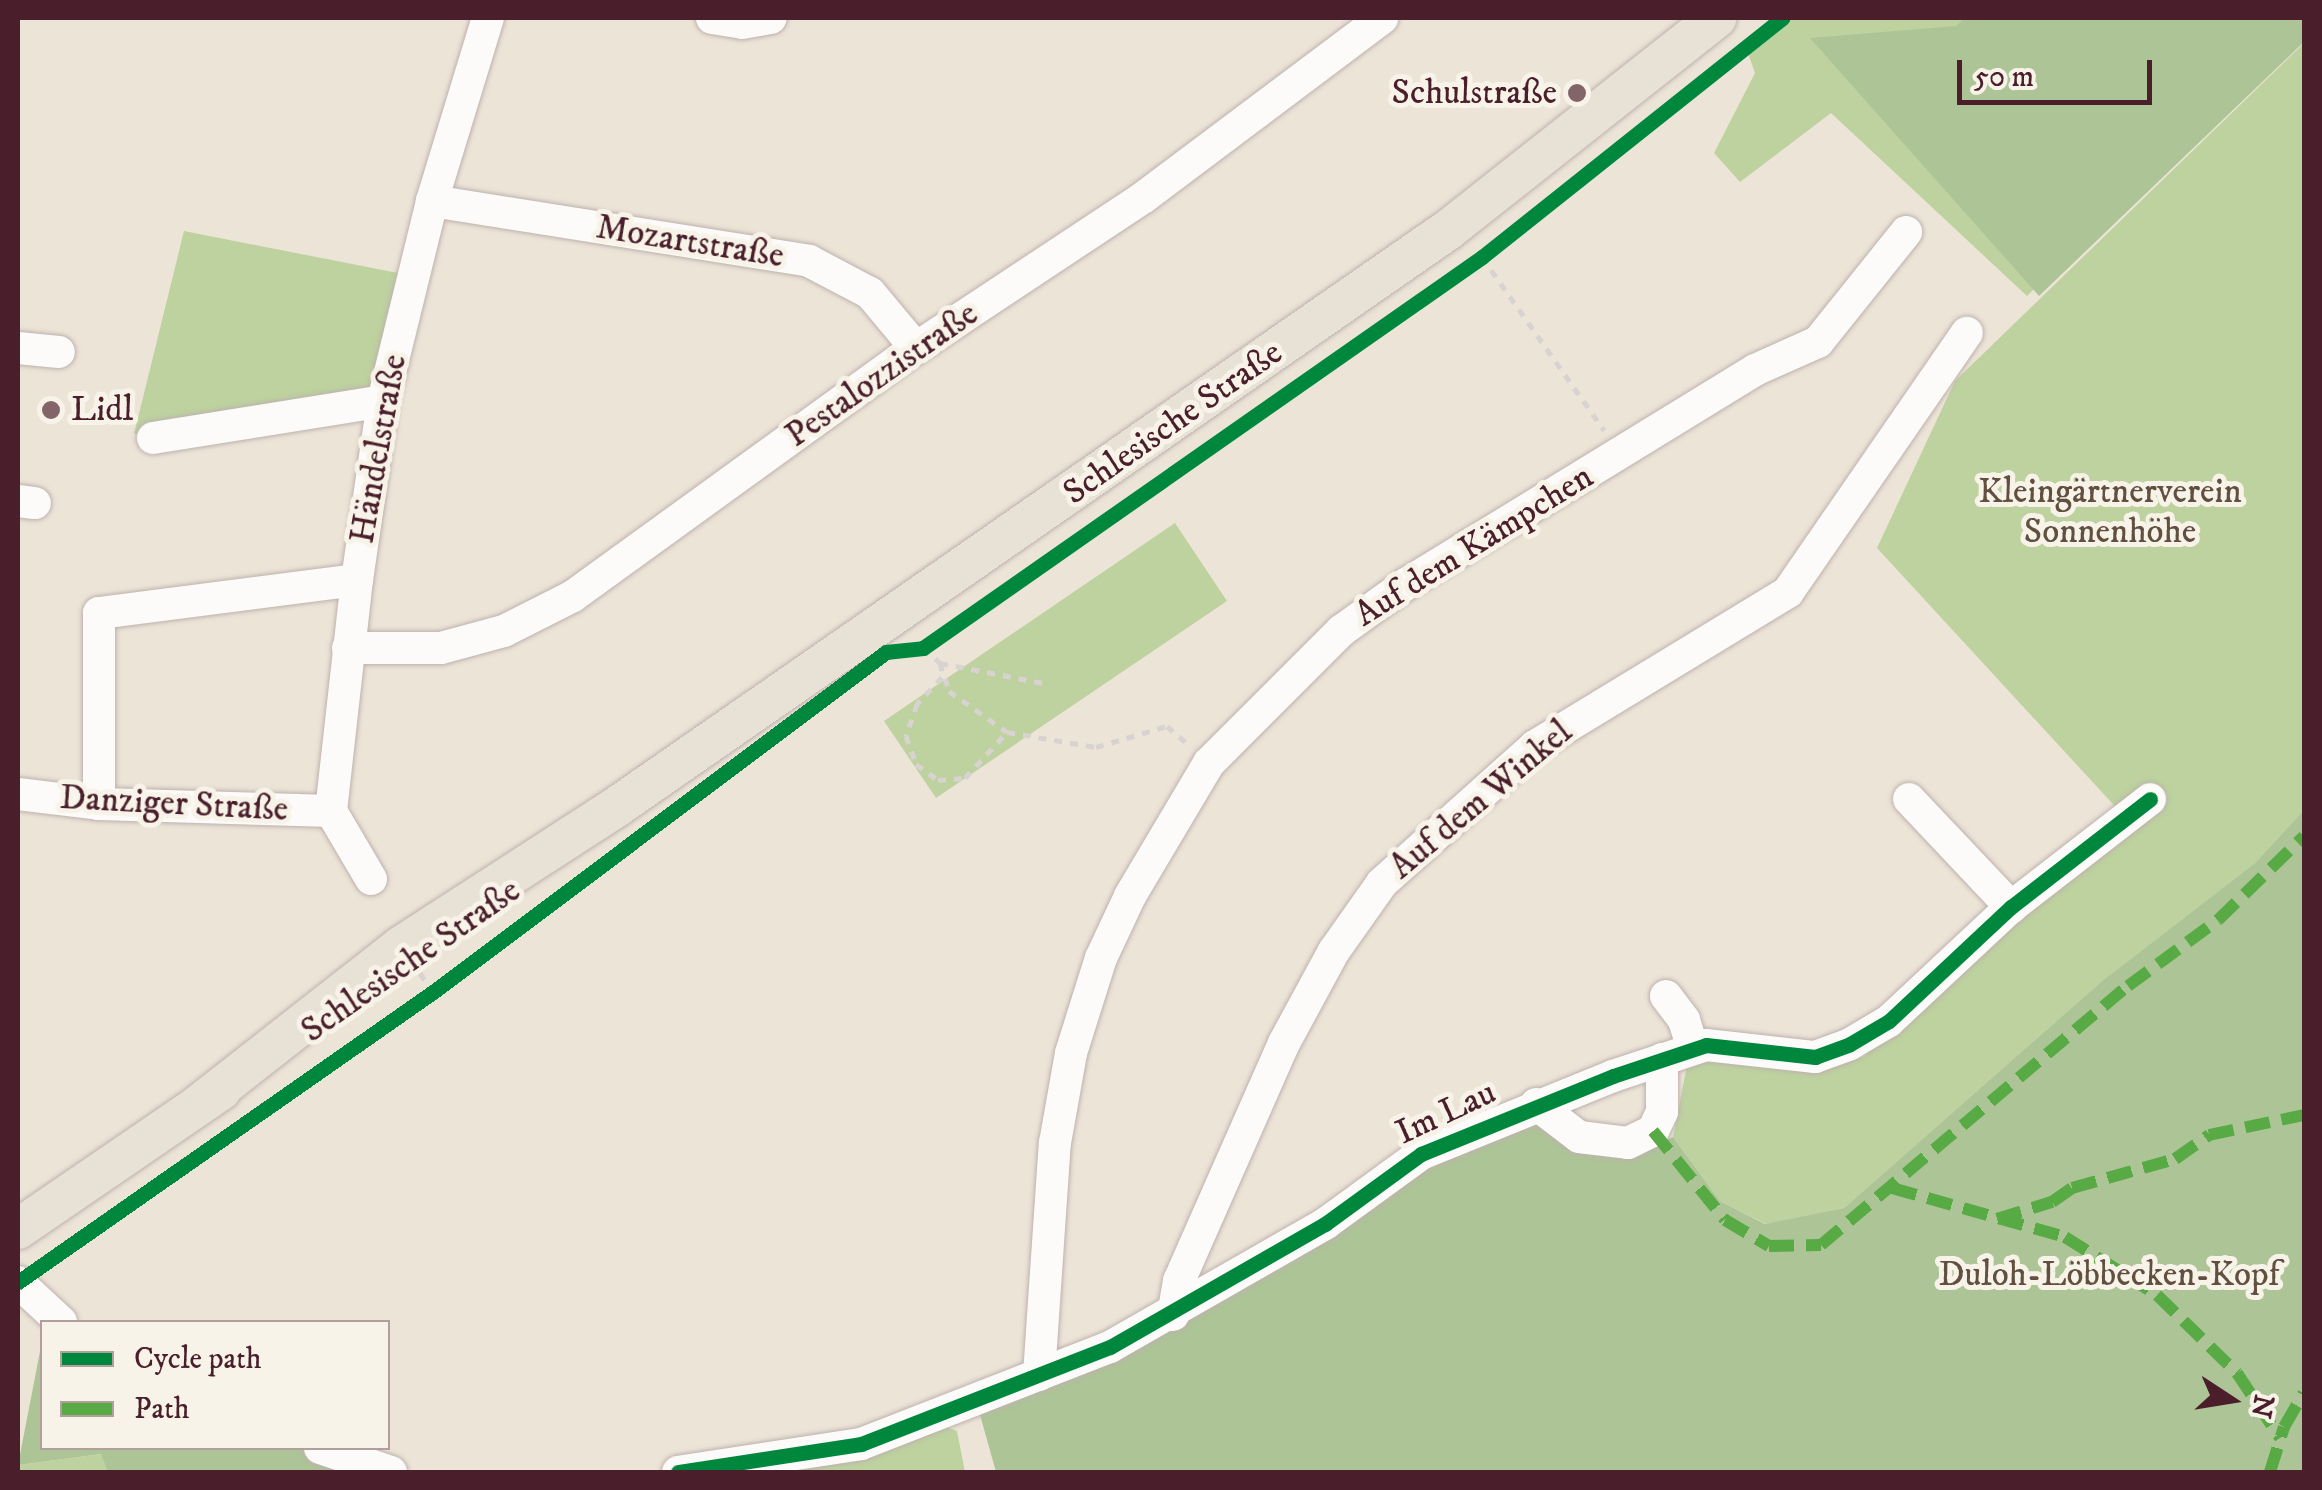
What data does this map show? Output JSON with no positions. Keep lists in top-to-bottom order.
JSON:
{
  "streets": {
    "main road": ["Schlesische Straße"],
    "street": [
      "Mozartstraße",
      "Pestalozzistraße",
      "Händelstraße",
      "Auf dem Kämpchen",
      "Auf dem Winkel",
      "Danziger Straße",
      "Im Lau"
    ]
  },
  "crossings": [
    ["Mozartstraße", "Pestalozzistraße"],
    ["Mozartstraße", "Händelstraße"],
    ["Pestalozzistraße", "Händelstraße"],
    ["Händelstraße", "Danziger Straße"],
    ["Auf dem Kämpchen", "Im Lau"],
    ["Auf dem Winkel", "Im Lau"]
  ],
  "parks": ["Kleingärtnerverein Sonnenhöhe", "Duloh-Löbbecken-Kopf"],
  "places": ["Schulstraße", "Lidl"],
  "legend": ["Cycle path", "Path"],
  "scale_bar": "50 m",
  "north": "right"
}
